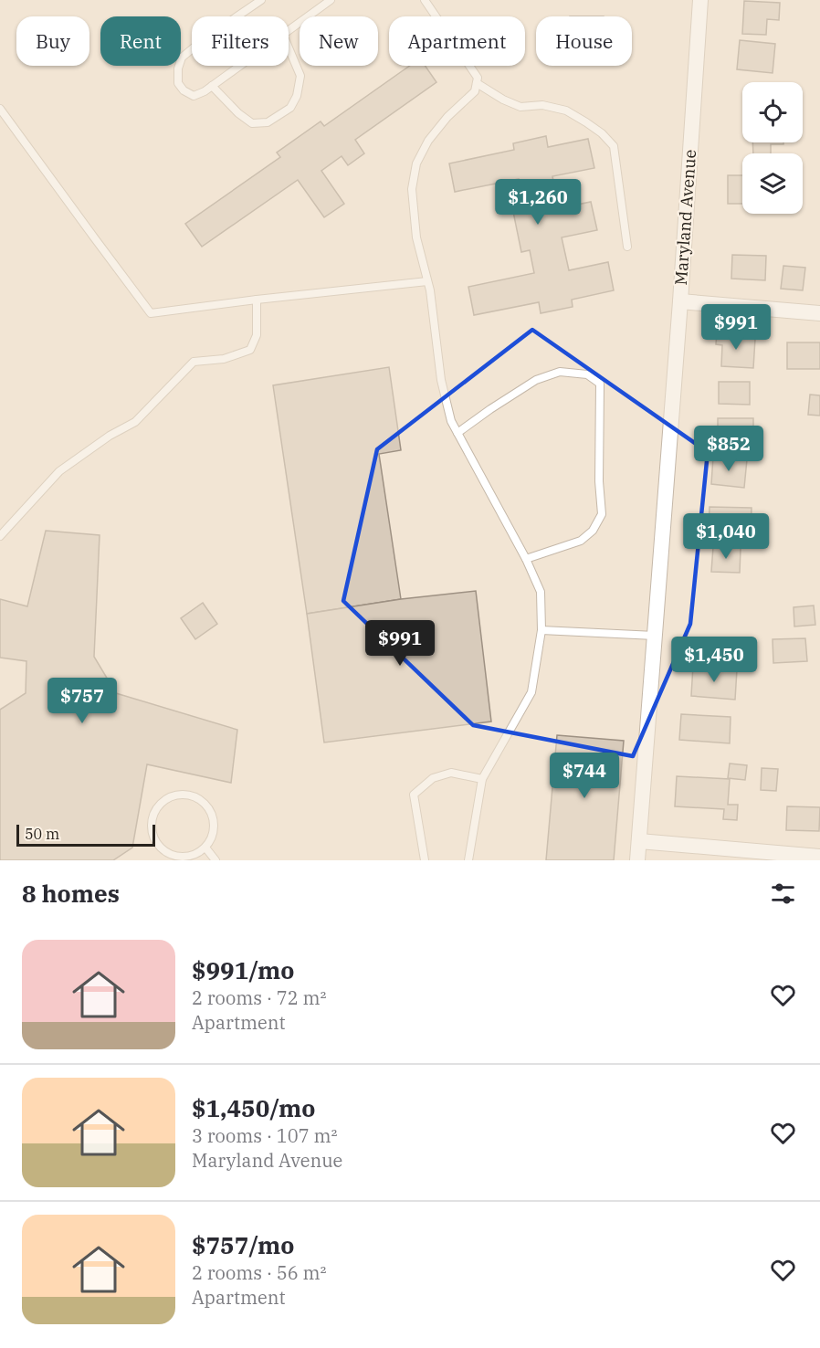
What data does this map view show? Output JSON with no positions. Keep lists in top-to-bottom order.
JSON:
{
  "streets": {
    "street": ["Maryland Avenue"]
  },
  "scale_bar": "50 m",
  "page": {
    "chip": [
      "Buy",
      "Rent",
      "Filters",
      "New",
      "Apartment",
      "House"
    ],
    "price": [
      "$1,260",
      "$991",
      "$852",
      "$1,040",
      "$991",
      "$1,450",
      "$757",
      "$744"
    ],
    "scale": "50 m",
    "heading": "8 homes",
    "list": [
      {
        "name": "$991/mo",
        "note": "2 rooms · 72 m² · Apartment"
      },
      {
        "name": "$1,450/mo",
        "note": "3 rooms · 107 m² · Maryland Avenue"
      },
      {
        "name": "$757/mo",
        "note": "2 rooms · 56 m² · Apartment"
      }
    ]
  }
}
